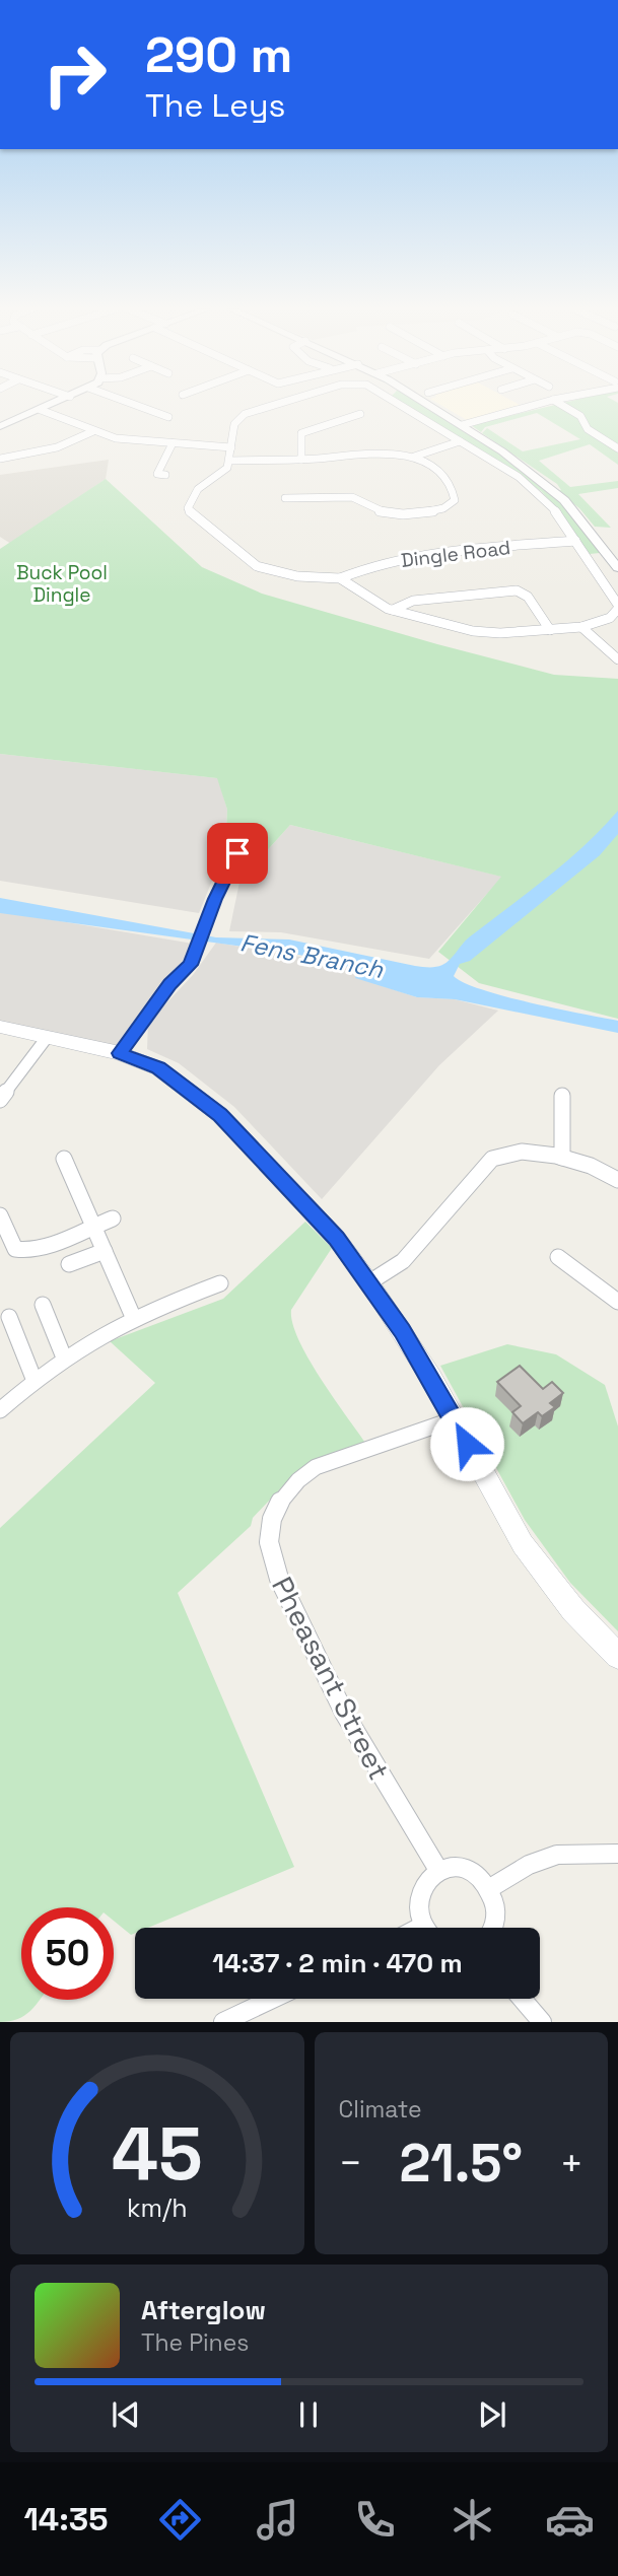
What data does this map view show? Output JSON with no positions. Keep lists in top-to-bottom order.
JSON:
{
  "streets": {
    "street": ["Dingle Road", "Pheasant Street"]
  },
  "water": ["Fens Branch"],
  "parks": ["Buck Pool Dingle"],
  "page": {
    "turn": ["290 m", "The Leys"],
    "limit": "50",
    "trip": "14:37 · 2 min · 470 m",
    "tile": "Climate",
    "heat": ["−", "21.5°", "+"],
    "song": ["Afterglow", "The Pines"],
    "tabs": "14:35",
    "gauge": ["45", "km/h"]
  }
}
